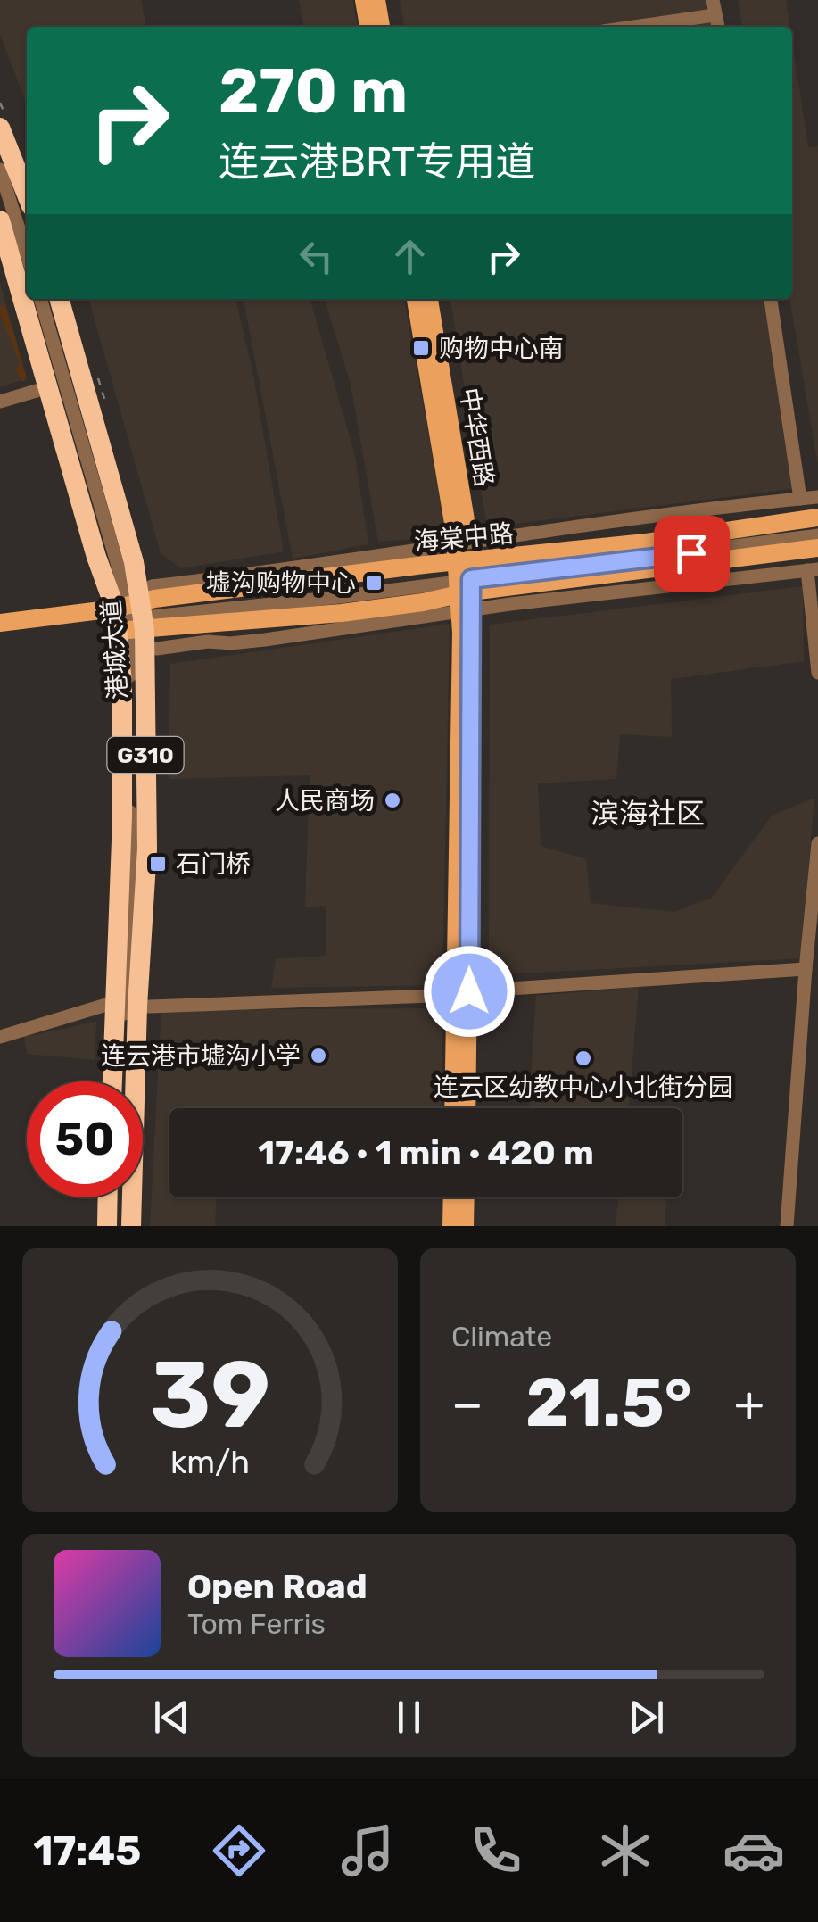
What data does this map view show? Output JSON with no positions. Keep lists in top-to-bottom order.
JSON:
{
  "streets": {
    "highway": ["港城大道", "G310"],
    "main road": ["中华西路", "海棠中路"]
  },
  "crossings": [
    ["中华西路", "海棠中路"],
    ["海棠中路", "港城大道"]
  ],
  "districts": ["滨海社区"],
  "places": {
    "transit": ["购物中心南", "墟沟购物中心", "石门桥"],
    "other": ["人民商场", "连云港市墟沟小学", "连云区幼教中心小北街分园"]
  },
  "page": {
    "turn": ["270 m", "连云港BRT专用道"],
    "limit": "50",
    "trip": "17:46 · 1 min · 420 m",
    "tile": "Climate",
    "heat": ["−", "21.5°", "+"],
    "song": ["Open Road", "Tom Ferris"],
    "tabs": "17:45",
    "gauge": ["39", "km/h"]
  }
}
